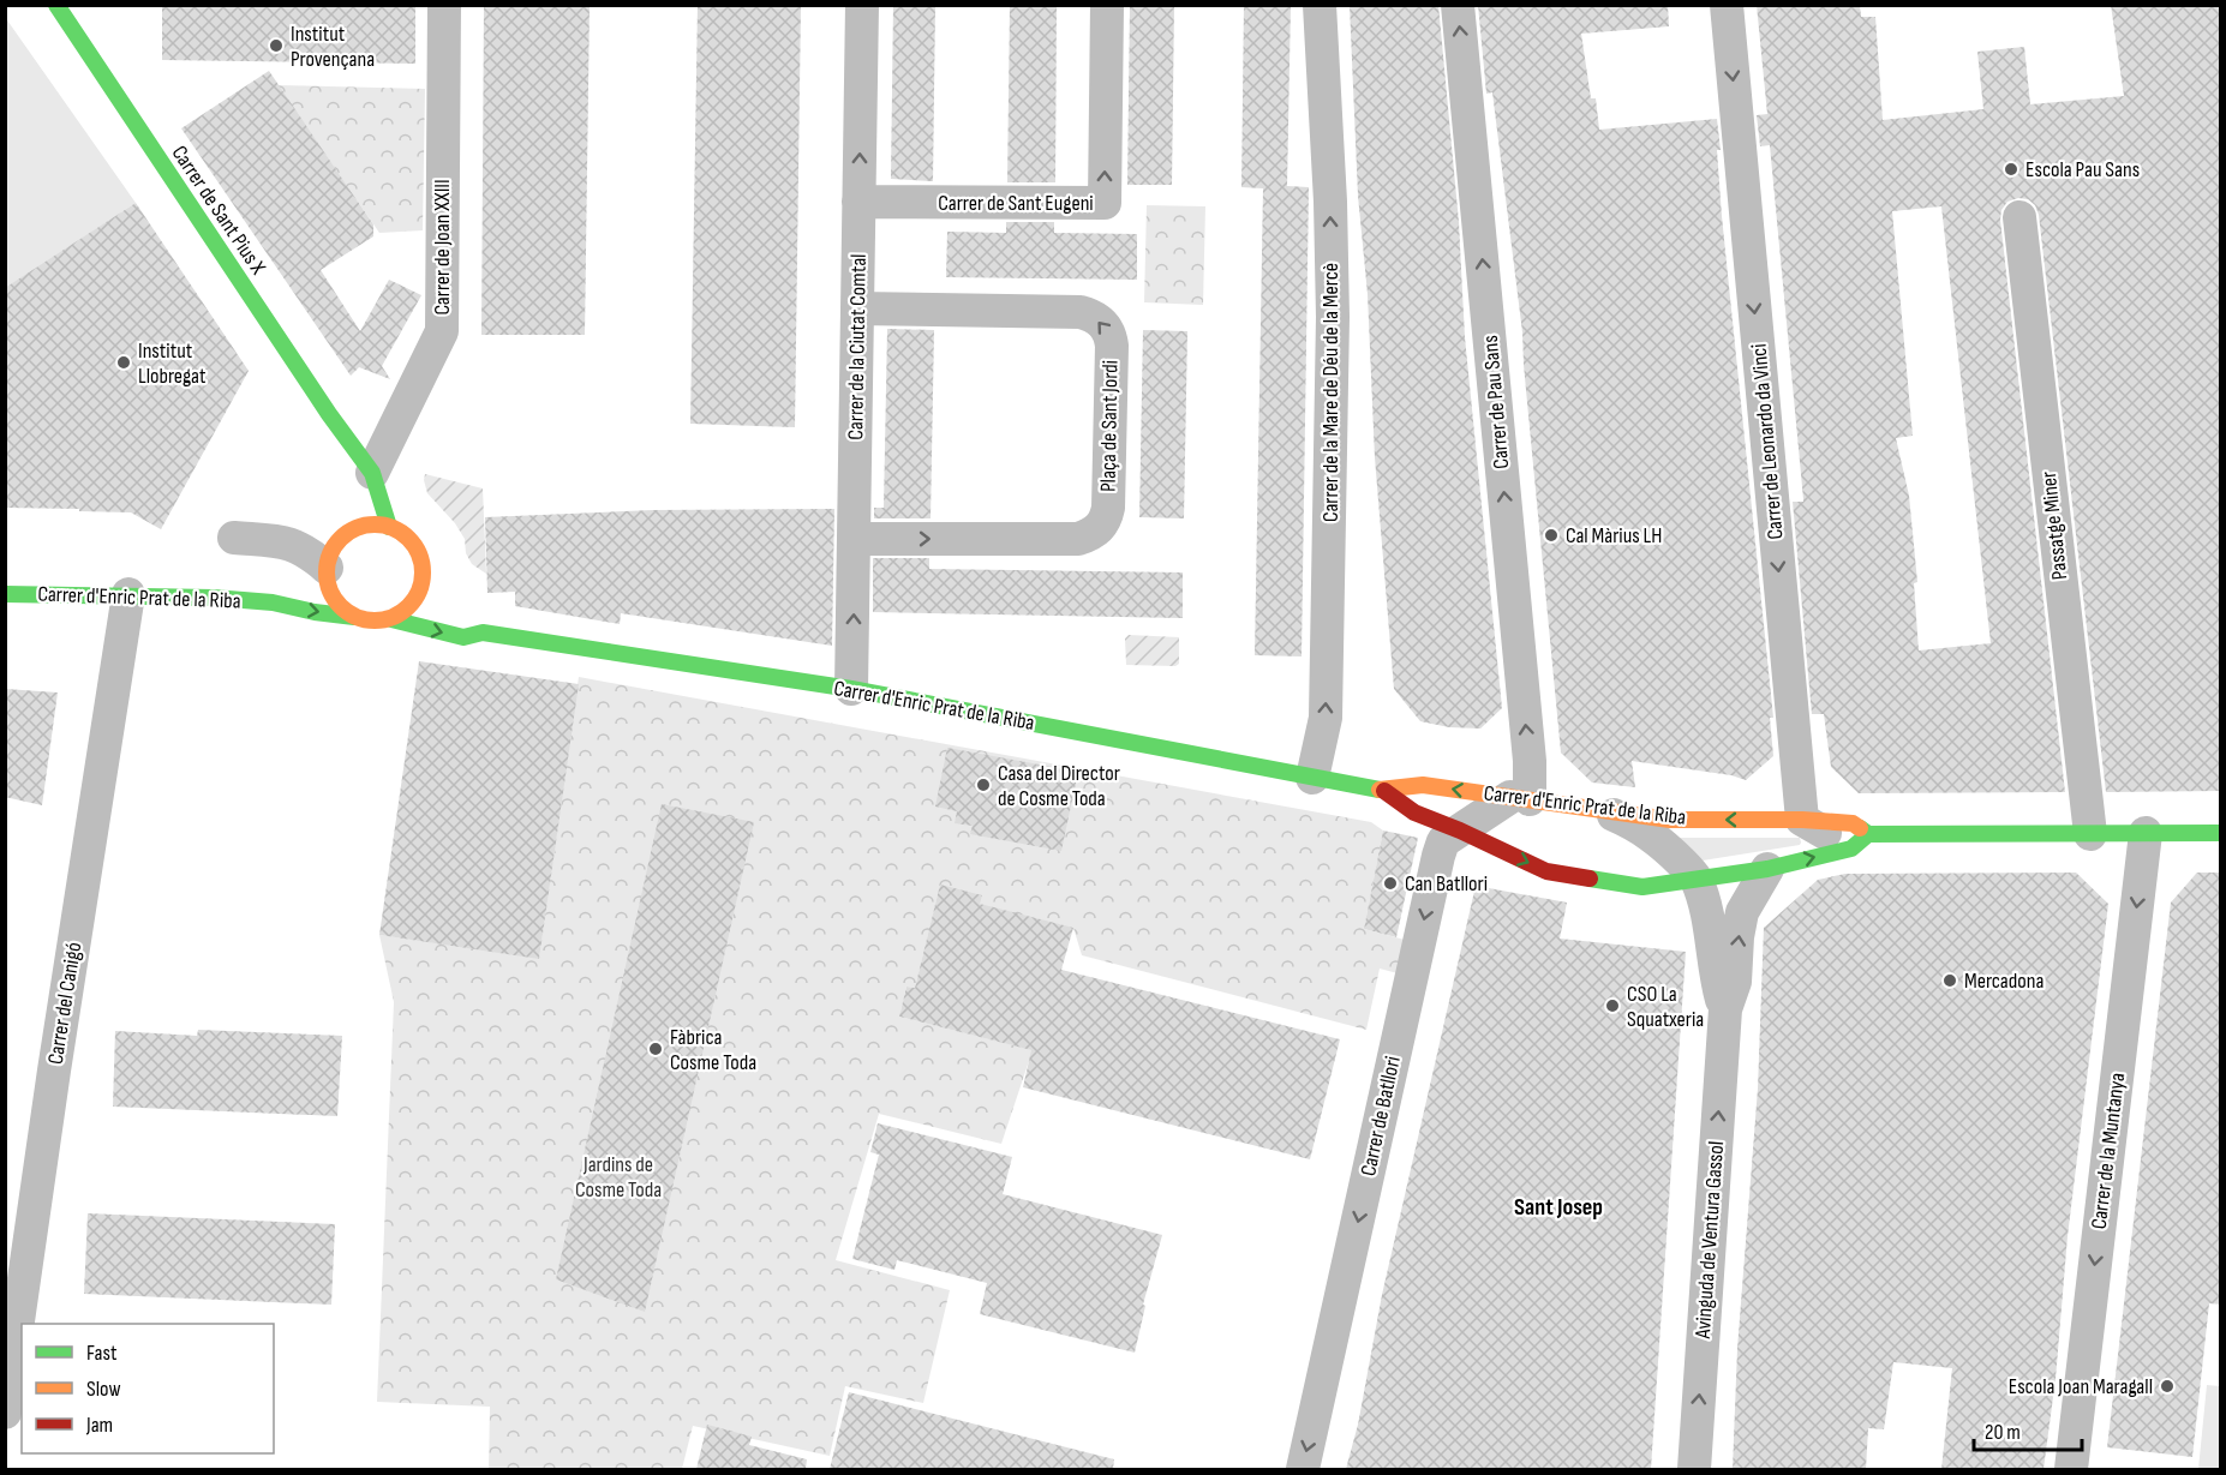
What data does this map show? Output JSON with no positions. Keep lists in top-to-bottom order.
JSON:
{
  "streets": {
    "street": [
      "Carrer de Sant Eugeni",
      "Carrer de Sant Pius X",
      "Carrer de Joan XXIII",
      "Carrer de la Ciutat Comtal",
      "Carrer de la Mare de Déu de la Mercè",
      "Carrer de Pau Sans",
      "Plaça de Sant Jordi",
      "Carrer de Leonardo da Vinci",
      "Passatge Miner",
      "Carrer d'Enric Prat de la Riba",
      "Carrer del Canigó",
      "Carrer de Batllori",
      "Carrer de la Muntanya",
      "Avinguda de Ventura Gassol"
    ]
  },
  "crossings": [
    ["Carrer de Sant Eugeni", "Carrer de la Ciutat Comtal"],
    ["Carrer de Sant Pius X", "Carrer de Joan XXIII"],
    ["Carrer de Sant Pius X", "Carrer d'Enric Prat de la Riba"],
    ["Carrer de la Ciutat Comtal", "Plaça de Sant Jordi"],
    ["Carrer de la Ciutat Comtal", "Carrer d'Enric Prat de la Riba"],
    ["Carrer de la Mare de Déu de la Mercè", "Carrer d'Enric Prat de la Riba"],
    ["Carrer de Pau Sans", "Carrer d'Enric Prat de la Riba"],
    ["Carrer de Pau Sans", "Carrer de Batllori"],
    ["Carrer de Leonardo da Vinci", "Carrer d'Enric Prat de la Riba"],
    ["Passatge Miner", "Carrer d'Enric Prat de la Riba"],
    ["Carrer d'Enric Prat de la Riba", "Carrer del Canigó"],
    ["Carrer d'Enric Prat de la Riba", "Carrer de Batllori"],
    ["Carrer d'Enric Prat de la Riba", "Carrer de la Muntanya"],
    ["Carrer d'Enric Prat de la Riba", "Avinguda de Ventura Gassol"]
  ],
  "one_way": [
    "Carrer de la Ciutat Comtal",
    "Carrer de la Mare de Déu de la Mercè",
    "Carrer de Pau Sans",
    "Carrer de Leonardo da Vinci",
    "Carrer de Batllori",
    "Carrer de la Muntanya",
    "Avinguda de Ventura Gassol"
  ],
  "districts": ["Sant Josep"],
  "parks": ["Jardins de Cosme Toda"],
  "places": [
    "Institut Provençana",
    "Escola Pau Sans",
    "Institut Llobregat",
    "Cal Màrius LH",
    "Casa del Director de Cosme Toda",
    "Can Batllori",
    "Mercadona",
    "CSO La Squatxeria",
    "Fàbrica Cosme Toda",
    "Escola Joan Maragall"
  ],
  "legend": ["Fast", "Slow", "Jam"],
  "scale_bar": "20 m"
}
